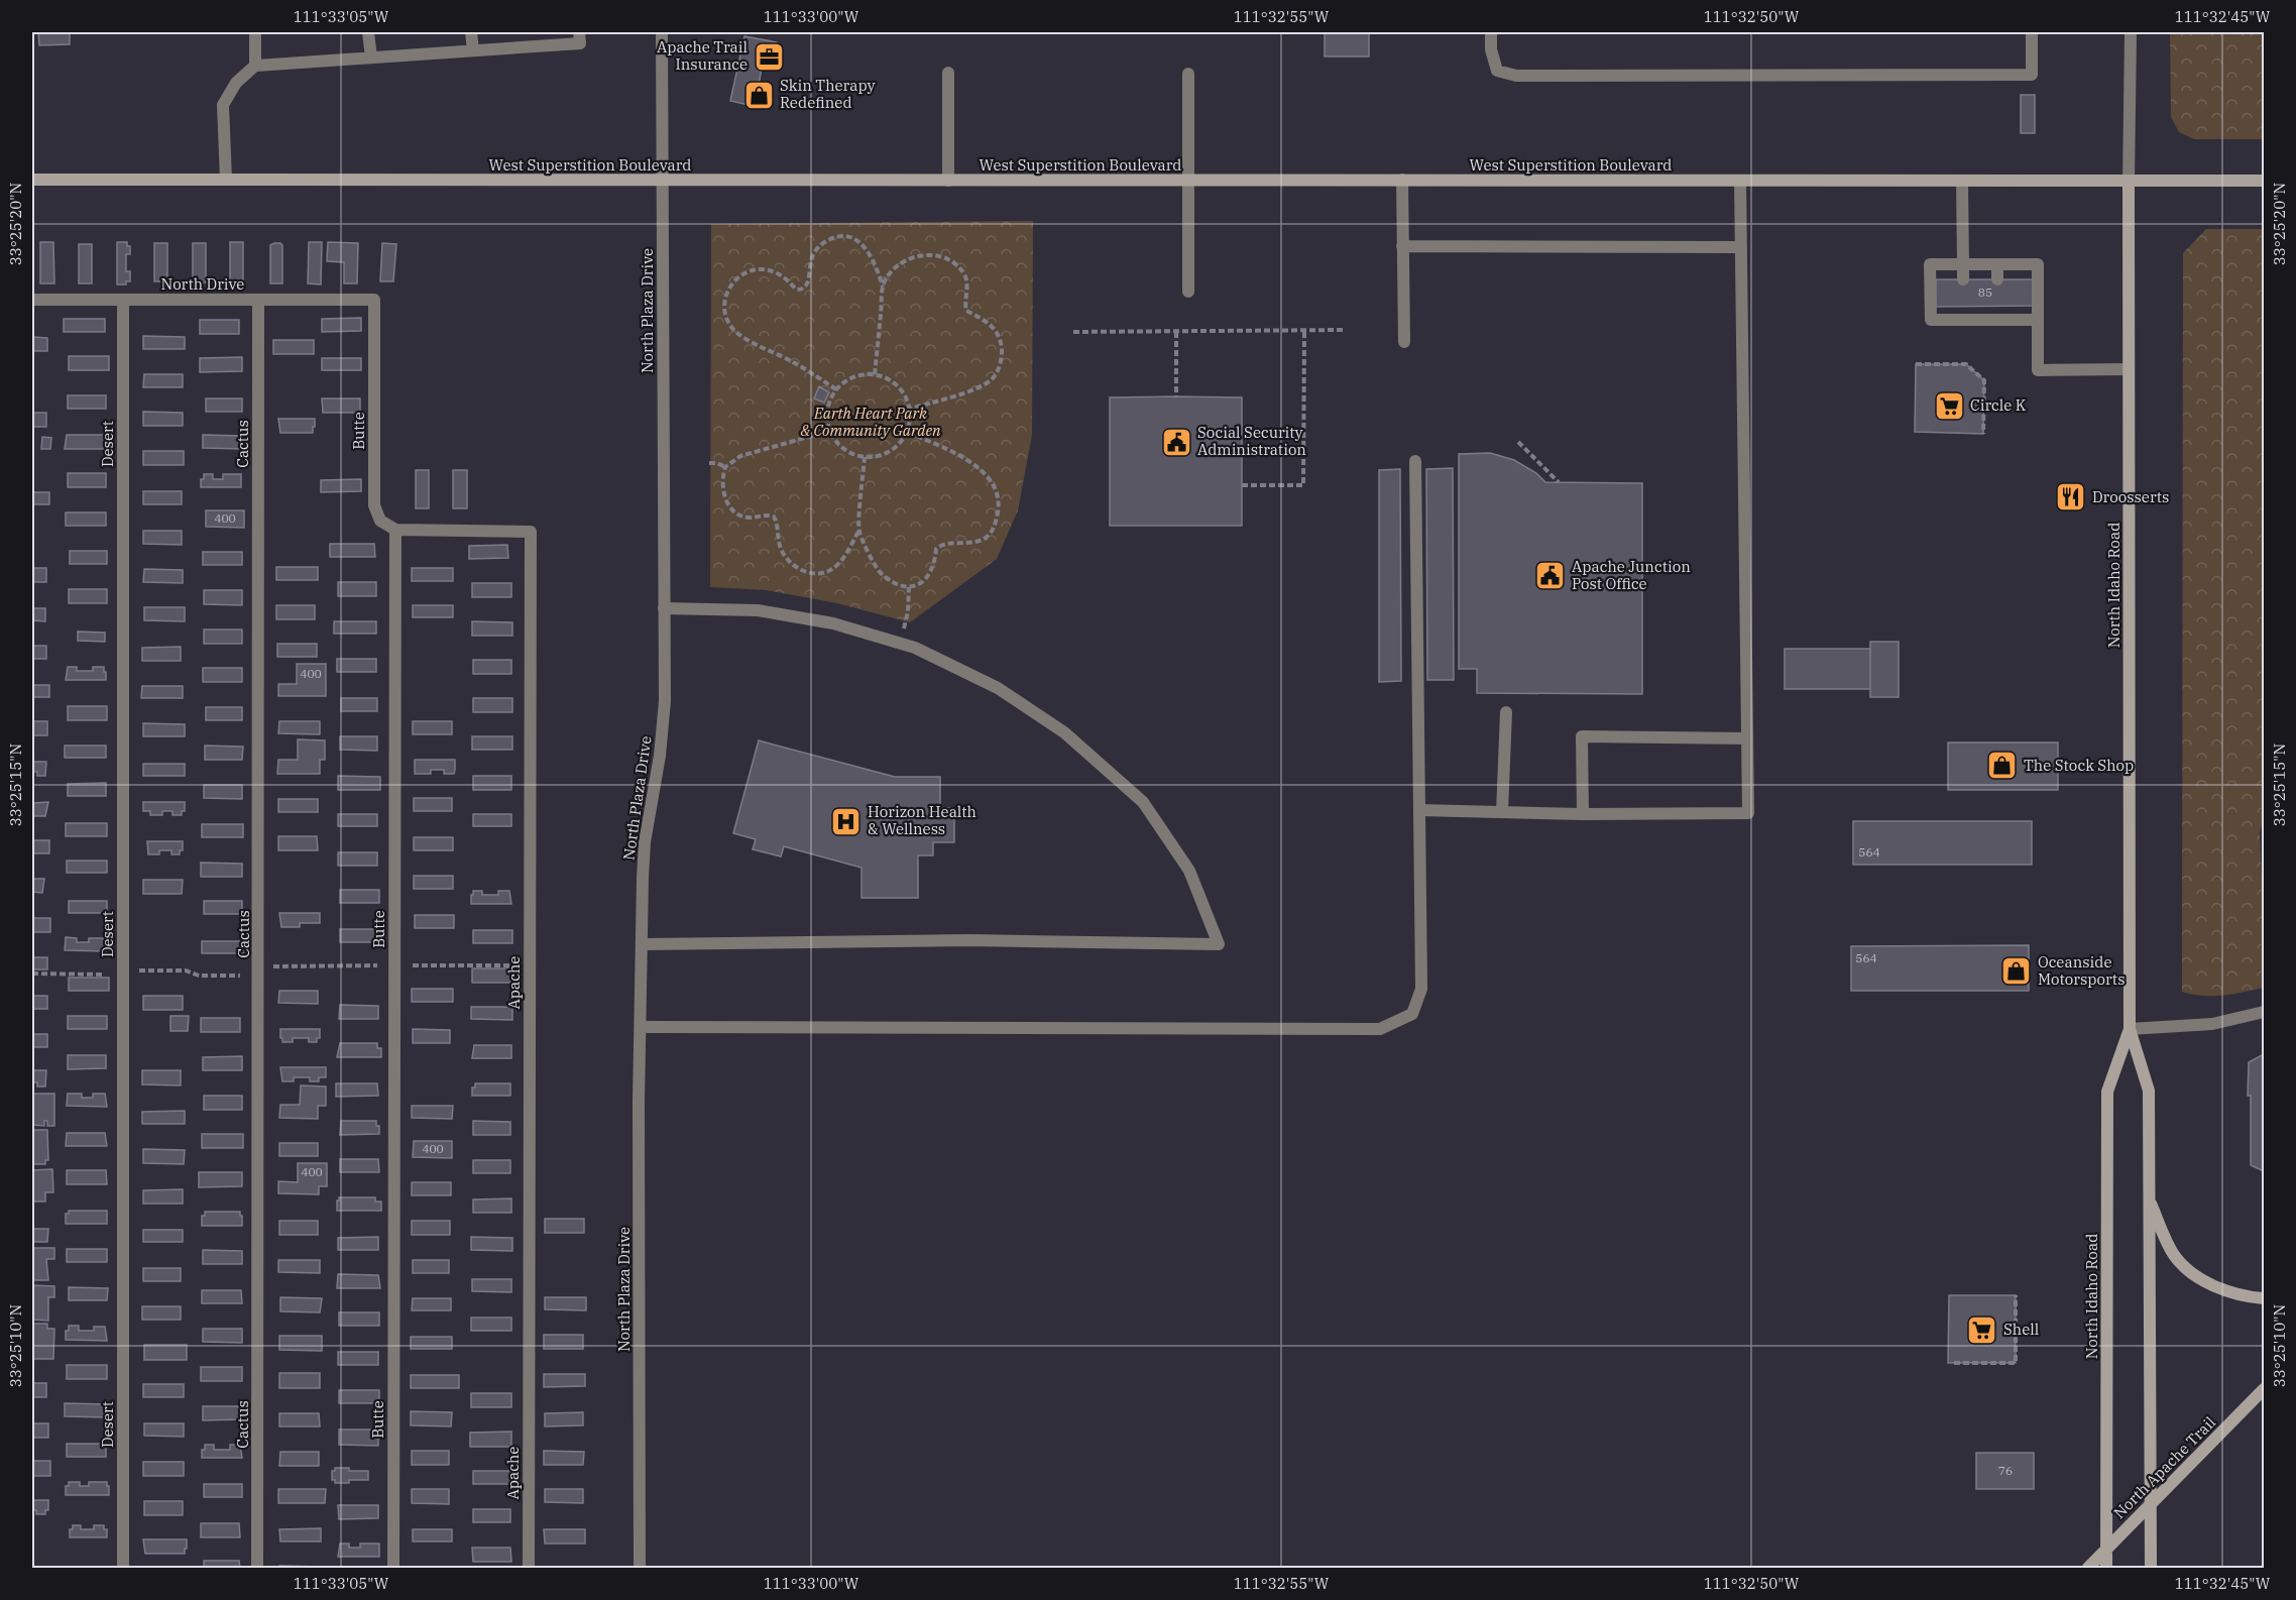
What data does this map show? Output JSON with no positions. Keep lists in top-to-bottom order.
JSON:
{
  "streets": {
    "main road": ["West Superstition Boulevard", "North Idaho Road", "North Apache Trail"],
    "street": [
      "North Drive",
      "North Plaza Drive",
      "Butte",
      "Desert",
      "Cactus",
      "Apache"
    ]
  },
  "crossings": [
    ["West Superstition Boulevard", "North Plaza Drive"],
    ["West Superstition Boulevard", "North Idaho Road"],
    ["North Drive", "Butte"],
    ["North Drive", "Desert"],
    ["North Drive", "Cactus"],
    ["Butte", "Apache"],
    ["North Idaho Road", "North Apache Trail"]
  ],
  "parks": ["Earth Heart Park & Community Garden"],
  "places": {
    "office": ["Apache Trail Insurance"],
    "shop": ["Skin Therapy Redefined", "The Stock Shop", "Oceanside Motorsports"],
    "supermarket": ["Circle K", "Shell"],
    "public building": ["Social Security Administration", "Apache Junction Post Office"],
    "restaurant": ["Droosserts"],
    "hospital": ["Horizon Health & Wellness"]
  },
  "house_numbers": [
    "85",
    "400",
    "400",
    "564",
    "564",
    "400",
    "400",
    "76"
  ],
  "coordinates": [
    "111°33'05\"W",
    "111°33'00\"W",
    "111°32'55\"W",
    "111°32'50\"W",
    "111°32'45\"W",
    "33°25'20\"N",
    "33°25'15\"N",
    "33°25'10\"N"
  ]
}
